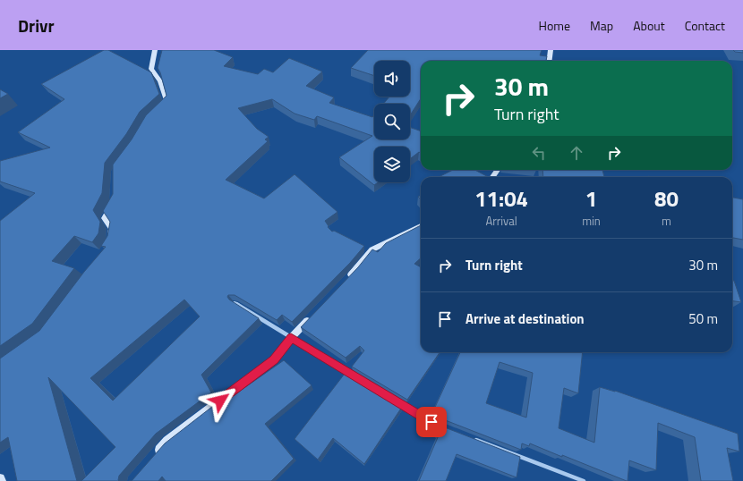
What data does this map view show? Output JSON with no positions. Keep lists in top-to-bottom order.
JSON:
{
  "page": {
    "header": "Drivr",
    "nav": [
      "Home",
      "Map",
      "About",
      "Contact"
    ],
    "turn": ["30 m", "Turn right"],
    "eta": [
      "11:04",
      "Arrival",
      "1",
      "min",
      "80",
      "m"
    ],
    "list": [
      {
        "name": "Turn right",
        "value": "30 m"
      },
      {
        "name": "Arrive at destination",
        "value": "50 m"
      }
    ]
  }
}
